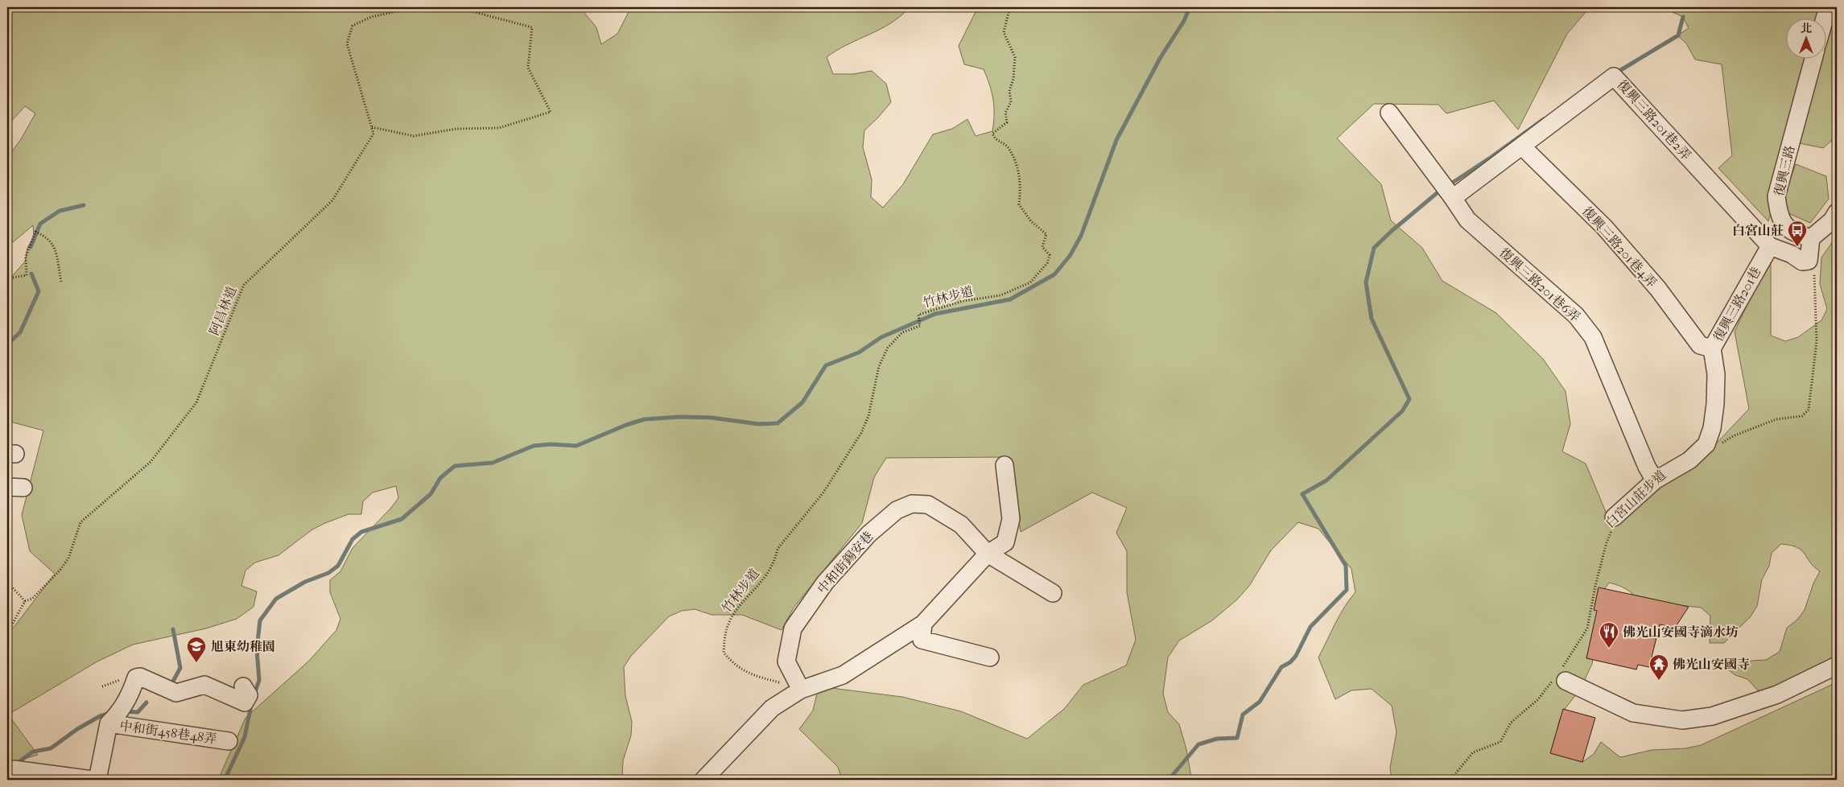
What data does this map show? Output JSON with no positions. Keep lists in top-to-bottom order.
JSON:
{
  "streets": {
    "street": [
      "復興三路201巷2弄",
      "復興三路",
      "復興三路201巷4弄",
      "復興三路201巷6弄",
      "復興三路201巷",
      "中和街錫安巷",
      "中和街458巷48弄"
    ],
    "path": ["竹林步道", "阿昌林道", "白宮山莊步道"]
  },
  "crossings": [
    ["復興三路201巷2弄", "復興三路201巷4弄"],
    ["復興三路201巷2弄", "復興三路201巷6弄"],
    ["復興三路201巷2弄", "復興三路201巷"],
    ["復興三路201巷4弄", "復興三路201巷"],
    ["復興三路201巷6弄", "復興三路201巷"],
    ["竹林步道", "中和街錫安巷"],
    ["復興三路201巷", "白宮山莊步道"]
  ],
  "places": {
    "bus stop": ["白宮山莊"],
    "restaurant": ["佛光山安國寺滴水坊"],
    "school or university": ["旭東幼稚園"],
    "temple": ["佛光山安國寺"]
  },
  "north": "top"
}
